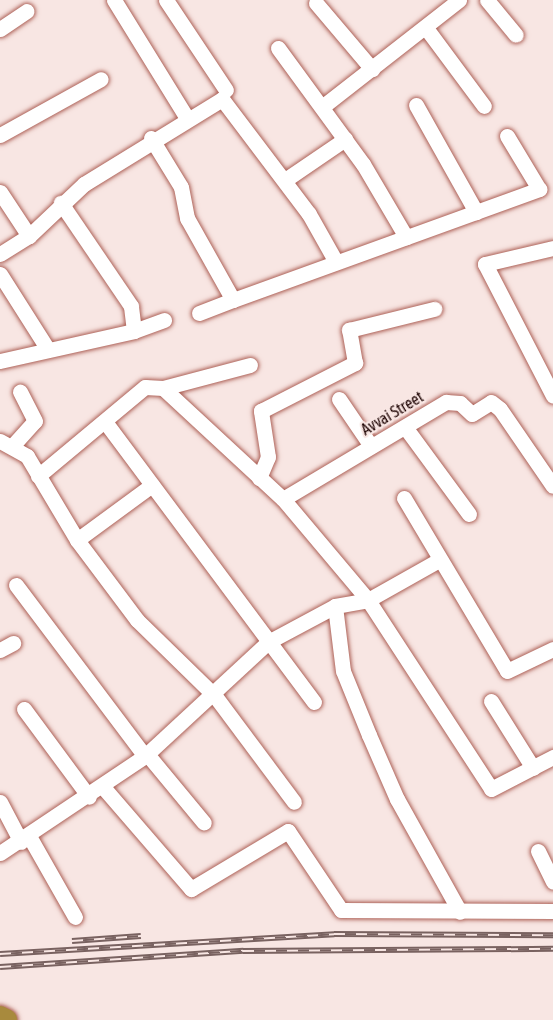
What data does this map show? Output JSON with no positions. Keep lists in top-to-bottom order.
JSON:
{
  "streets": {
    "street": ["Avvai Street"]
  }
}
